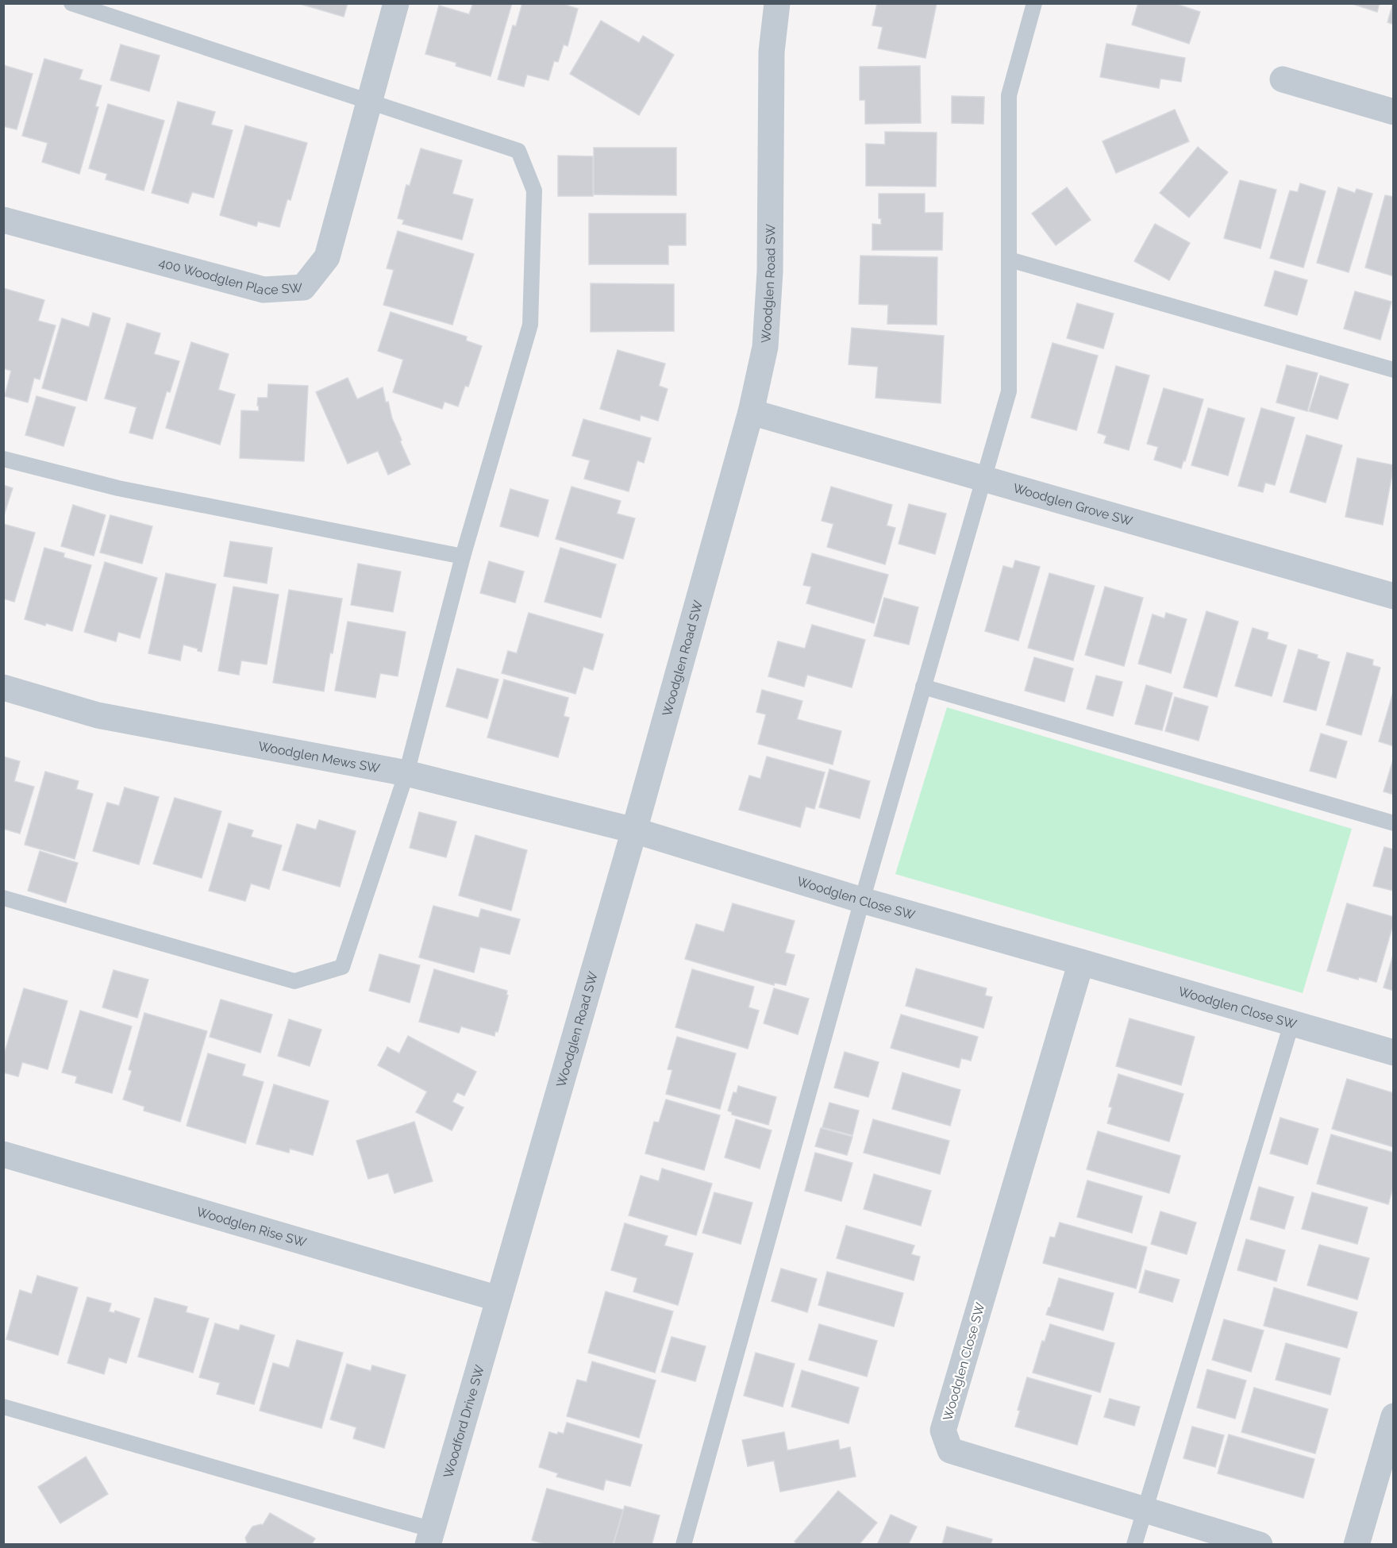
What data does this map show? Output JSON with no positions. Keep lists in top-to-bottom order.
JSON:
{
  "streets": {
    "street": [
      "400 Woodglen Place SW",
      "Woodglen Road SW",
      "Woodglen Grove SW",
      "Woodglen Mews SW",
      "Woodglen Close SW",
      "Woodglen Rise SW",
      "Woodford Drive SW"
    ]
  },
  "crossings": [
    ["Woodglen Road SW", "Woodglen Grove SW"],
    ["Woodglen Road SW", "Woodglen Mews SW"],
    ["Woodglen Road SW", "Woodglen Close SW"],
    ["Woodglen Road SW", "Woodglen Rise SW"],
    ["Woodglen Road SW", "Woodford Drive SW"],
    ["Woodglen Mews SW", "Woodglen Close SW"],
    ["Woodglen Rise SW", "Woodford Drive SW"]
  ]
}
